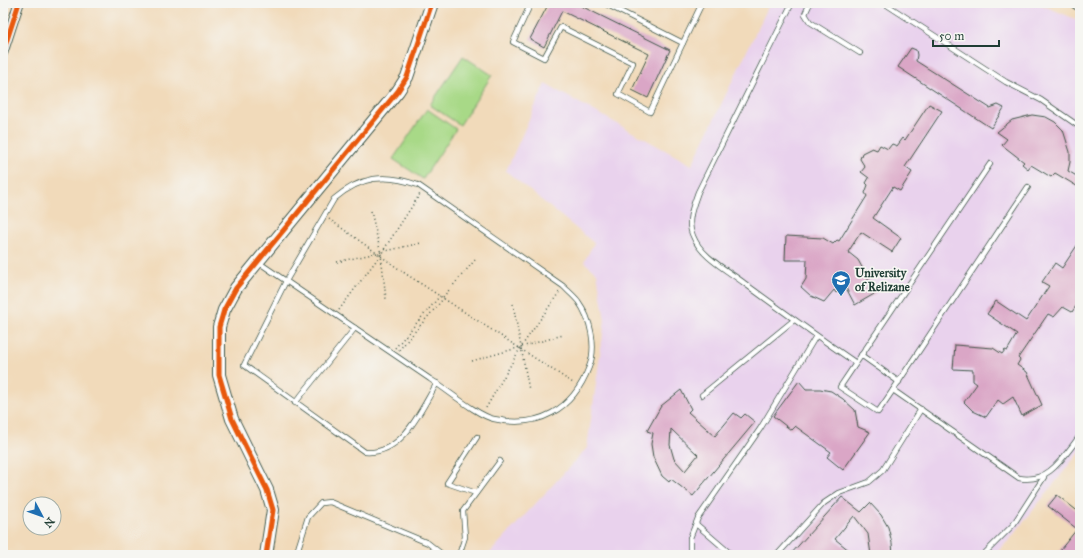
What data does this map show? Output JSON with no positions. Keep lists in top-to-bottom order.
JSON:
{
  "places": {
    "school or university": ["University of Relizane"]
  },
  "scale_bar": "50 m",
  "north": "bottom right"
}
